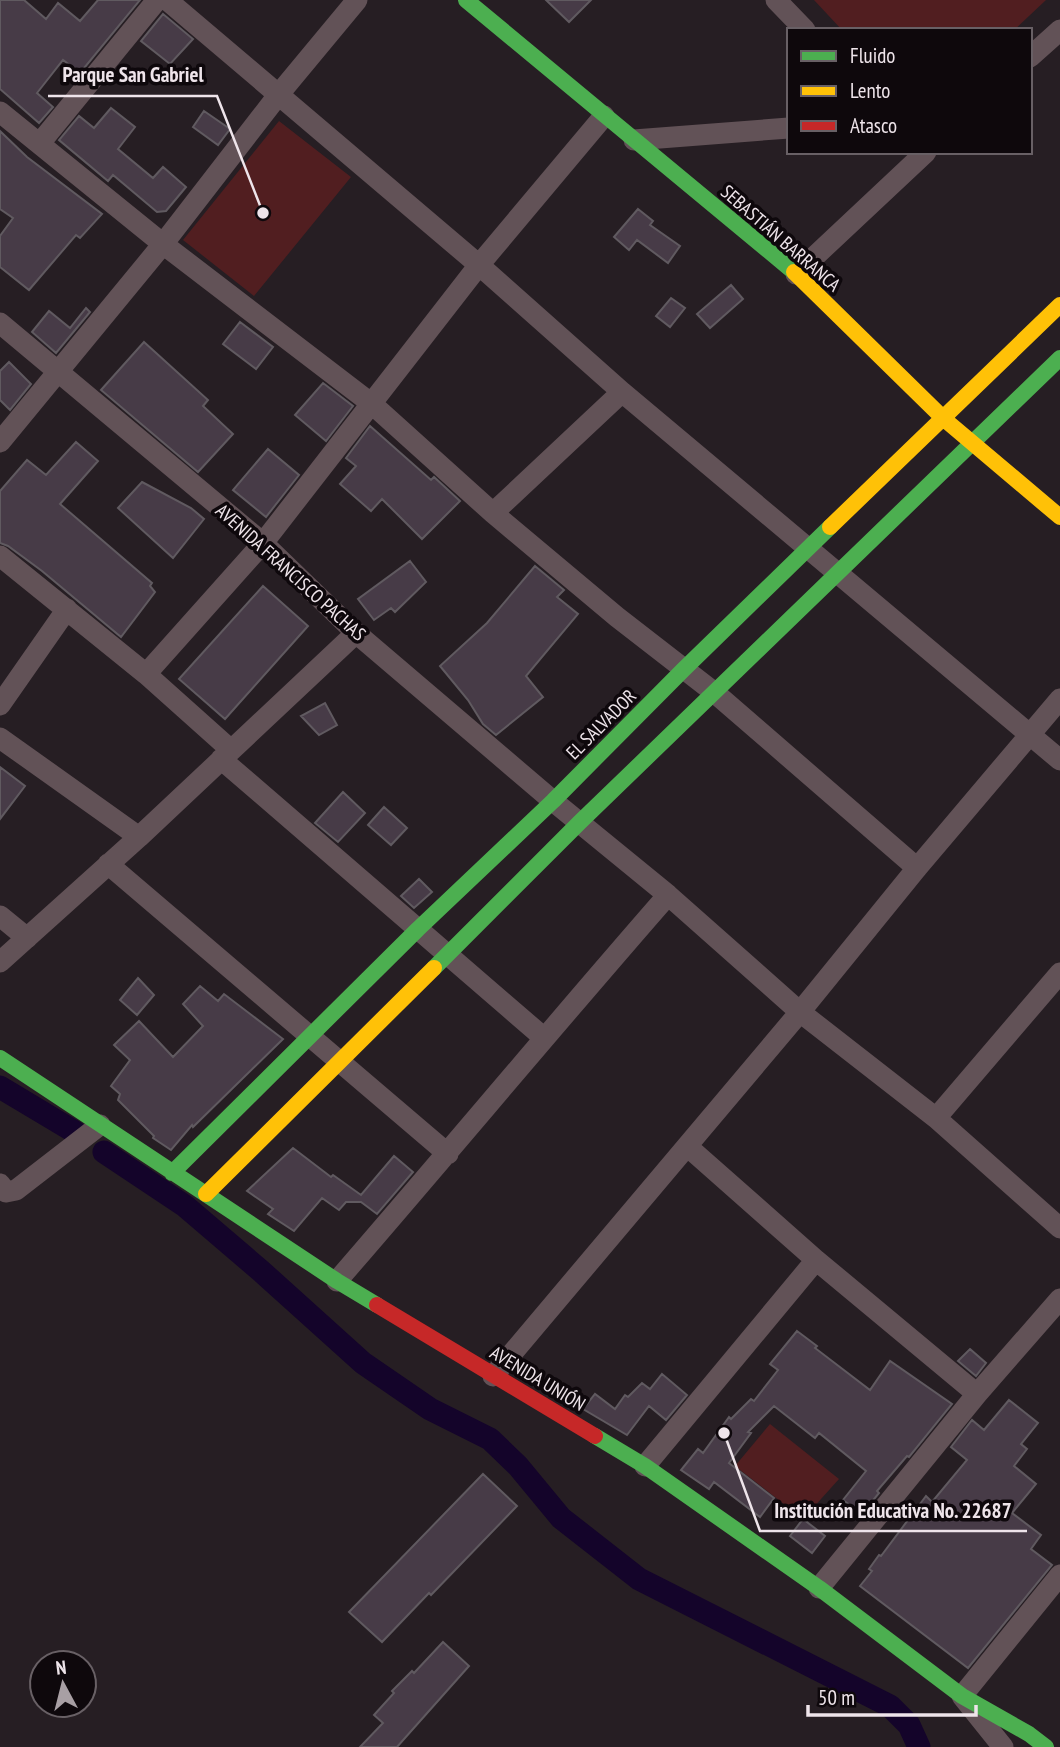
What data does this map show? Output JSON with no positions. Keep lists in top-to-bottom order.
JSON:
{
  "streets": {
    "street": [
      "SEBASTIÁN BARRANCA",
      "AVENIDA FRANCISCO PACHAS",
      "EL SALVADOR",
      "AVENIDA UNIÓN"
    ]
  },
  "crossings": [
    ["SEBASTIÁN BARRANCA", "EL SALVADOR"],
    ["AVENIDA FRANCISCO PACHAS", "EL SALVADOR"],
    ["EL SALVADOR", "AVENIDA UNIÓN"]
  ],
  "places": ["Parque San Gabriel", "Institución Educativa No. 22687"],
  "legend": ["Fluido", "Lento", "Atasco"],
  "scale_bar": "50 m",
  "north": "top"
}
